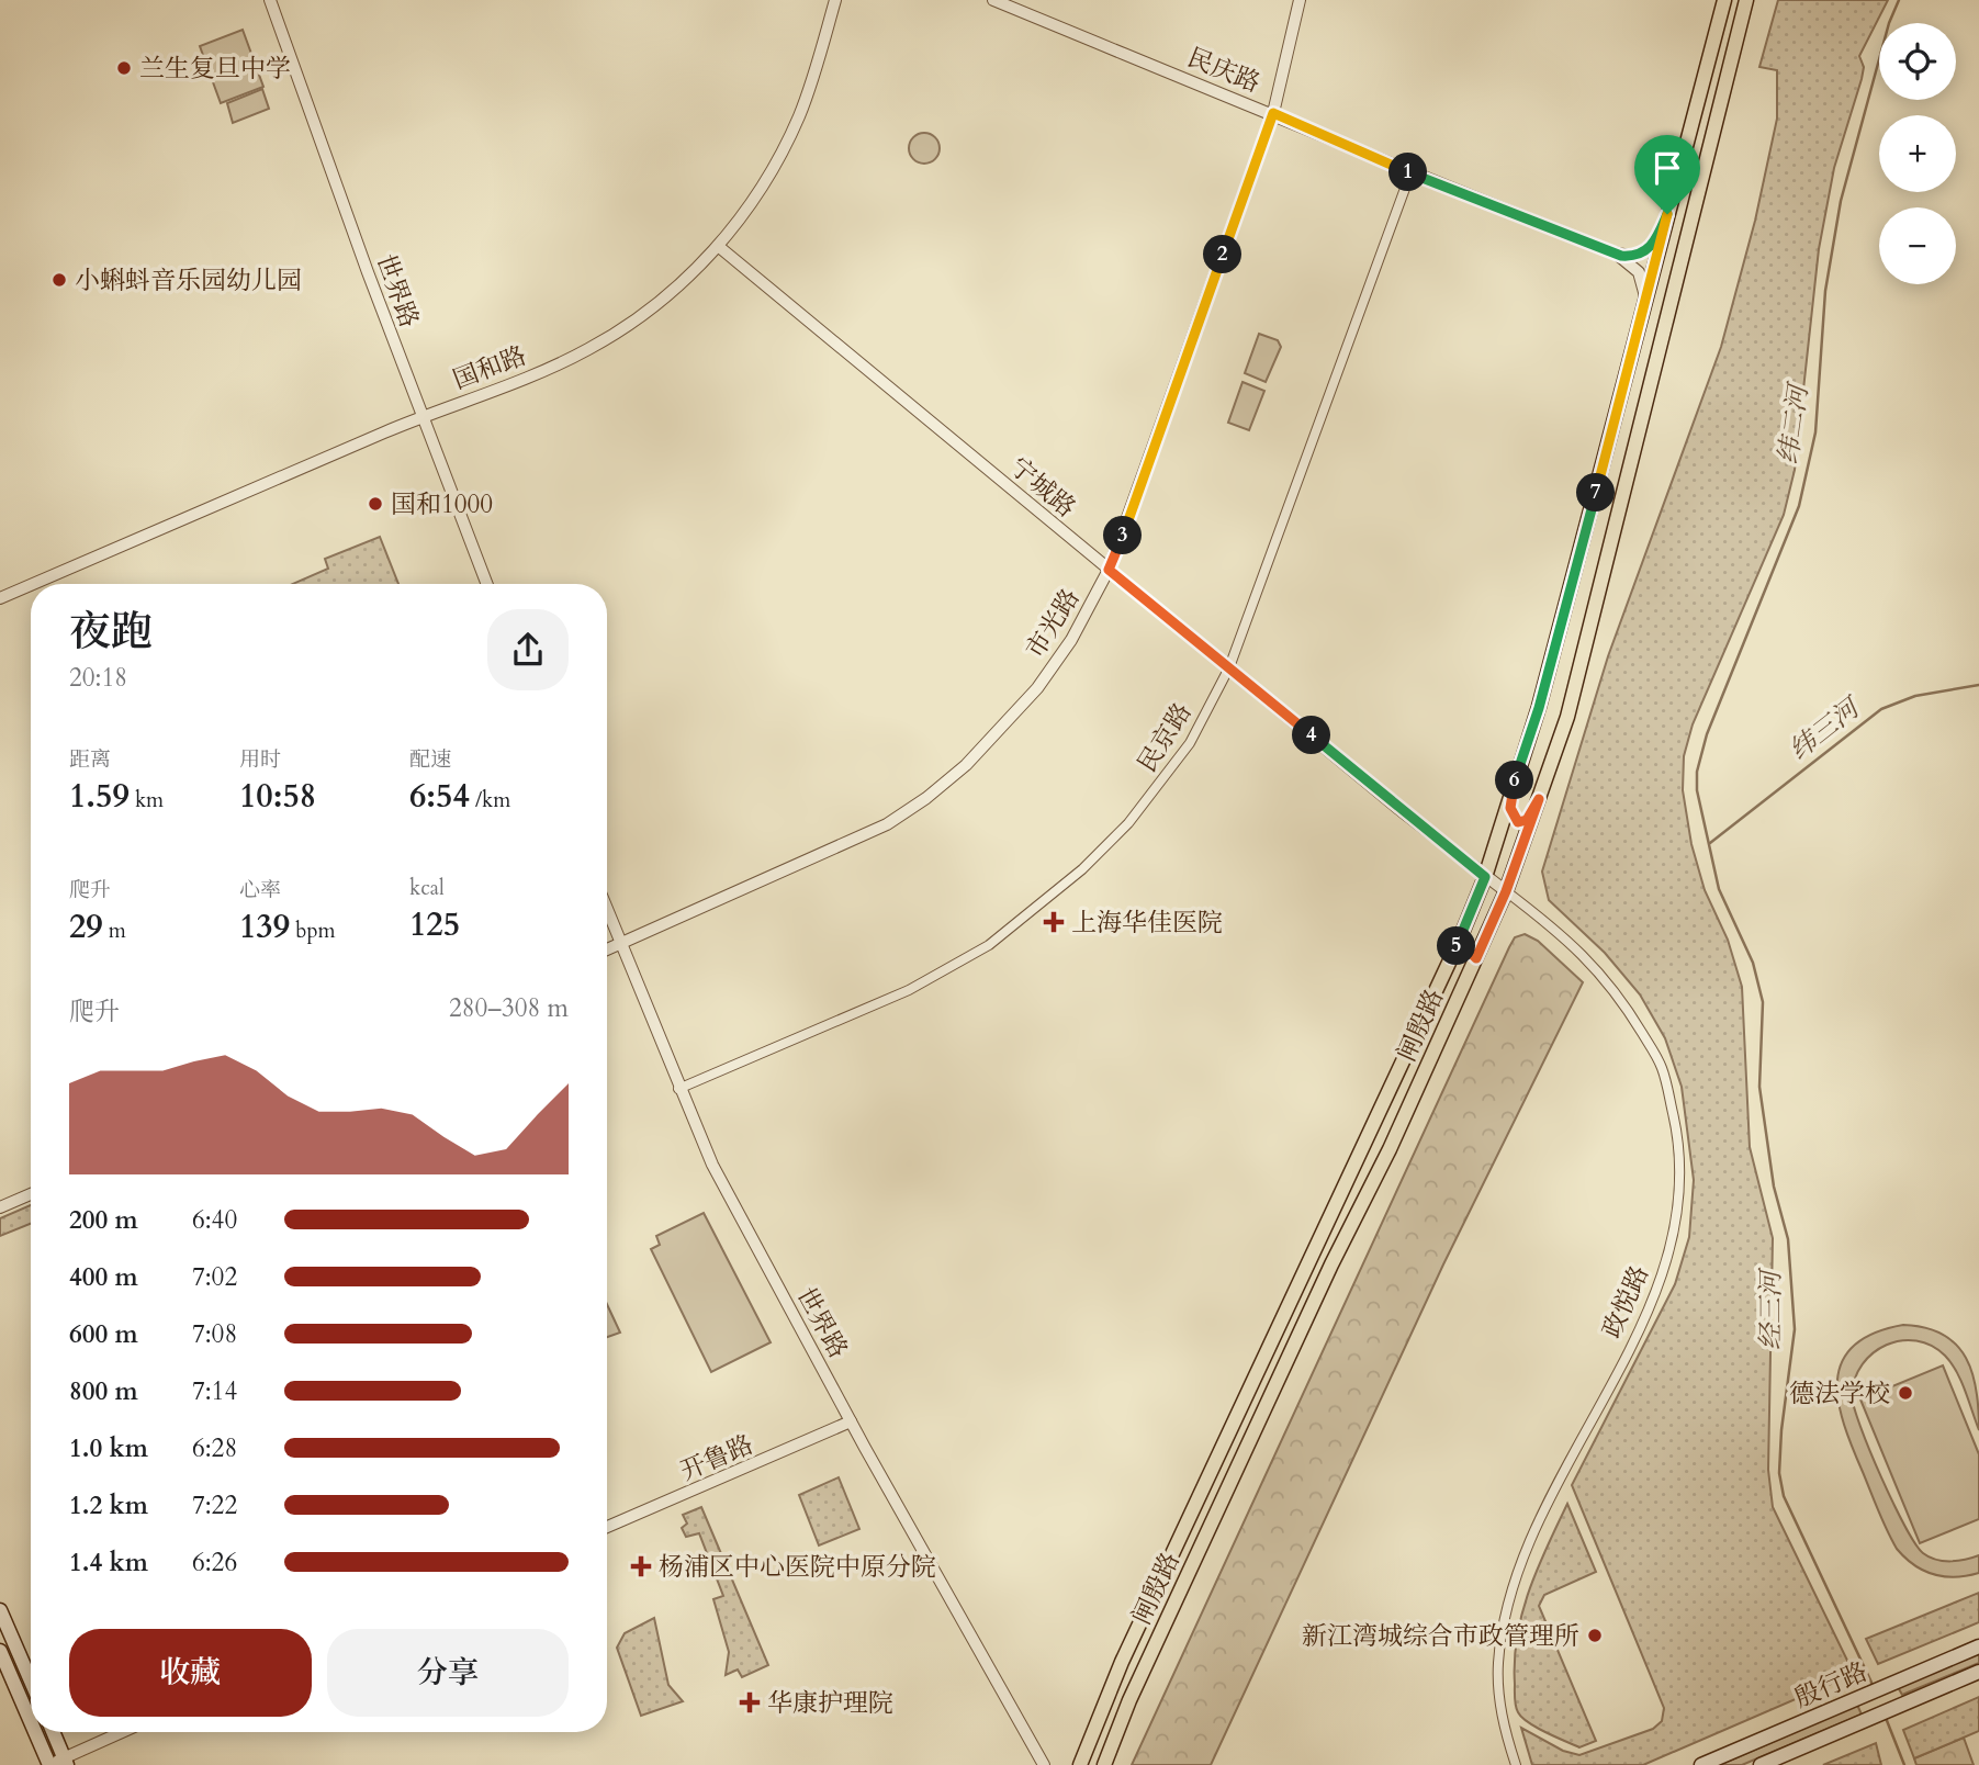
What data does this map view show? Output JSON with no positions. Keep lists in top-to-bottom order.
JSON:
{
  "streets": {
    "main road": ["闸殷路", "殷行路"],
    "street": [
      "民庆路",
      "世界路",
      "国和路",
      "宁城路",
      "市光路",
      "民京路",
      "政悦路",
      "开鲁路"
    ]
  },
  "crossings": [
    ["民庆路", "市光路"],
    ["民庆路", "民京路"],
    ["民庆路", "闸殷路"],
    ["世界路", "国和路"],
    ["世界路", "市光路"],
    ["世界路", "民京路"],
    ["世界路", "开鲁路"],
    ["国和路", "宁城路"],
    ["宁城路", "市光路"],
    ["宁城路", "民京路"],
    ["宁城路", "闸殷路"],
    ["宁城路", "政悦路"],
    ["闸殷路", "政悦路"]
  ],
  "water": ["纬二河", "纬三河", "经三河"],
  "places": {
    "other": [
      "兰生复旦中学",
      "小蝌蚪音乐园幼儿园",
      "国和1000",
      "德法学校",
      "新江湾城综合市政管理所"
    ],
    "health": ["上海华佳医院", "杨浦区中心医院中原分院", "华康护理院"]
  },
  "page": {
    "map_buttons": ["+", "−"],
    "pins": [
      "1",
      "2",
      "7",
      "3",
      "4",
      "6",
      "5"
    ],
    "heading": ["夜跑", "20:18"],
    "stats": [
      ["距离", "1.59 km"],
      ["用时", "10:58"],
      ["配速", "6:54 /km"],
      ["爬升", "29 m"],
      ["心率", "139 bpm"],
      ["kcal", "125"]
    ],
    "chart": ["爬升", "280–308 m"],
    "list": [
      {
        "name": "200 m",
        "note": "6:40"
      },
      {
        "name": "400 m",
        "note": "7:02"
      },
      {
        "name": "600 m",
        "note": "7:08"
      },
      {
        "name": "800 m",
        "note": "7:14"
      },
      {
        "name": "1.0 km",
        "note": "6:28"
      },
      {
        "name": "1.2 km",
        "note": "7:22"
      },
      {
        "name": "1.4 km",
        "note": "6:26"
      }
    ],
    "buttons": ["收藏", "分享"]
  }
}
